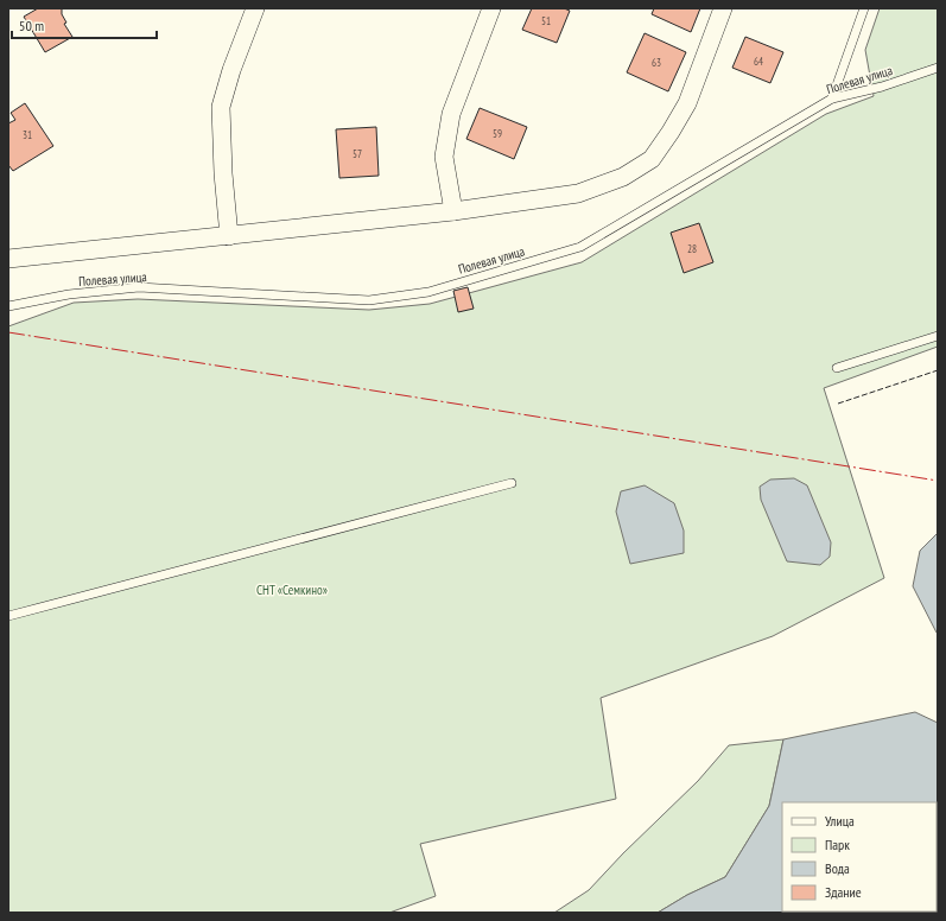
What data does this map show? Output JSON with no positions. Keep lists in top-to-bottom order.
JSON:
{
  "streets": {
    "lane": ["Полевая улица"]
  },
  "parks": ["СНТ «Семкино»"],
  "house_numbers": [
    "51",
    "64",
    "63",
    "59",
    "31",
    "57",
    "28"
  ],
  "legend": [
    "Улица",
    "Парк",
    "Вода",
    "Здание"
  ],
  "scale_bar": "50 m"
}
